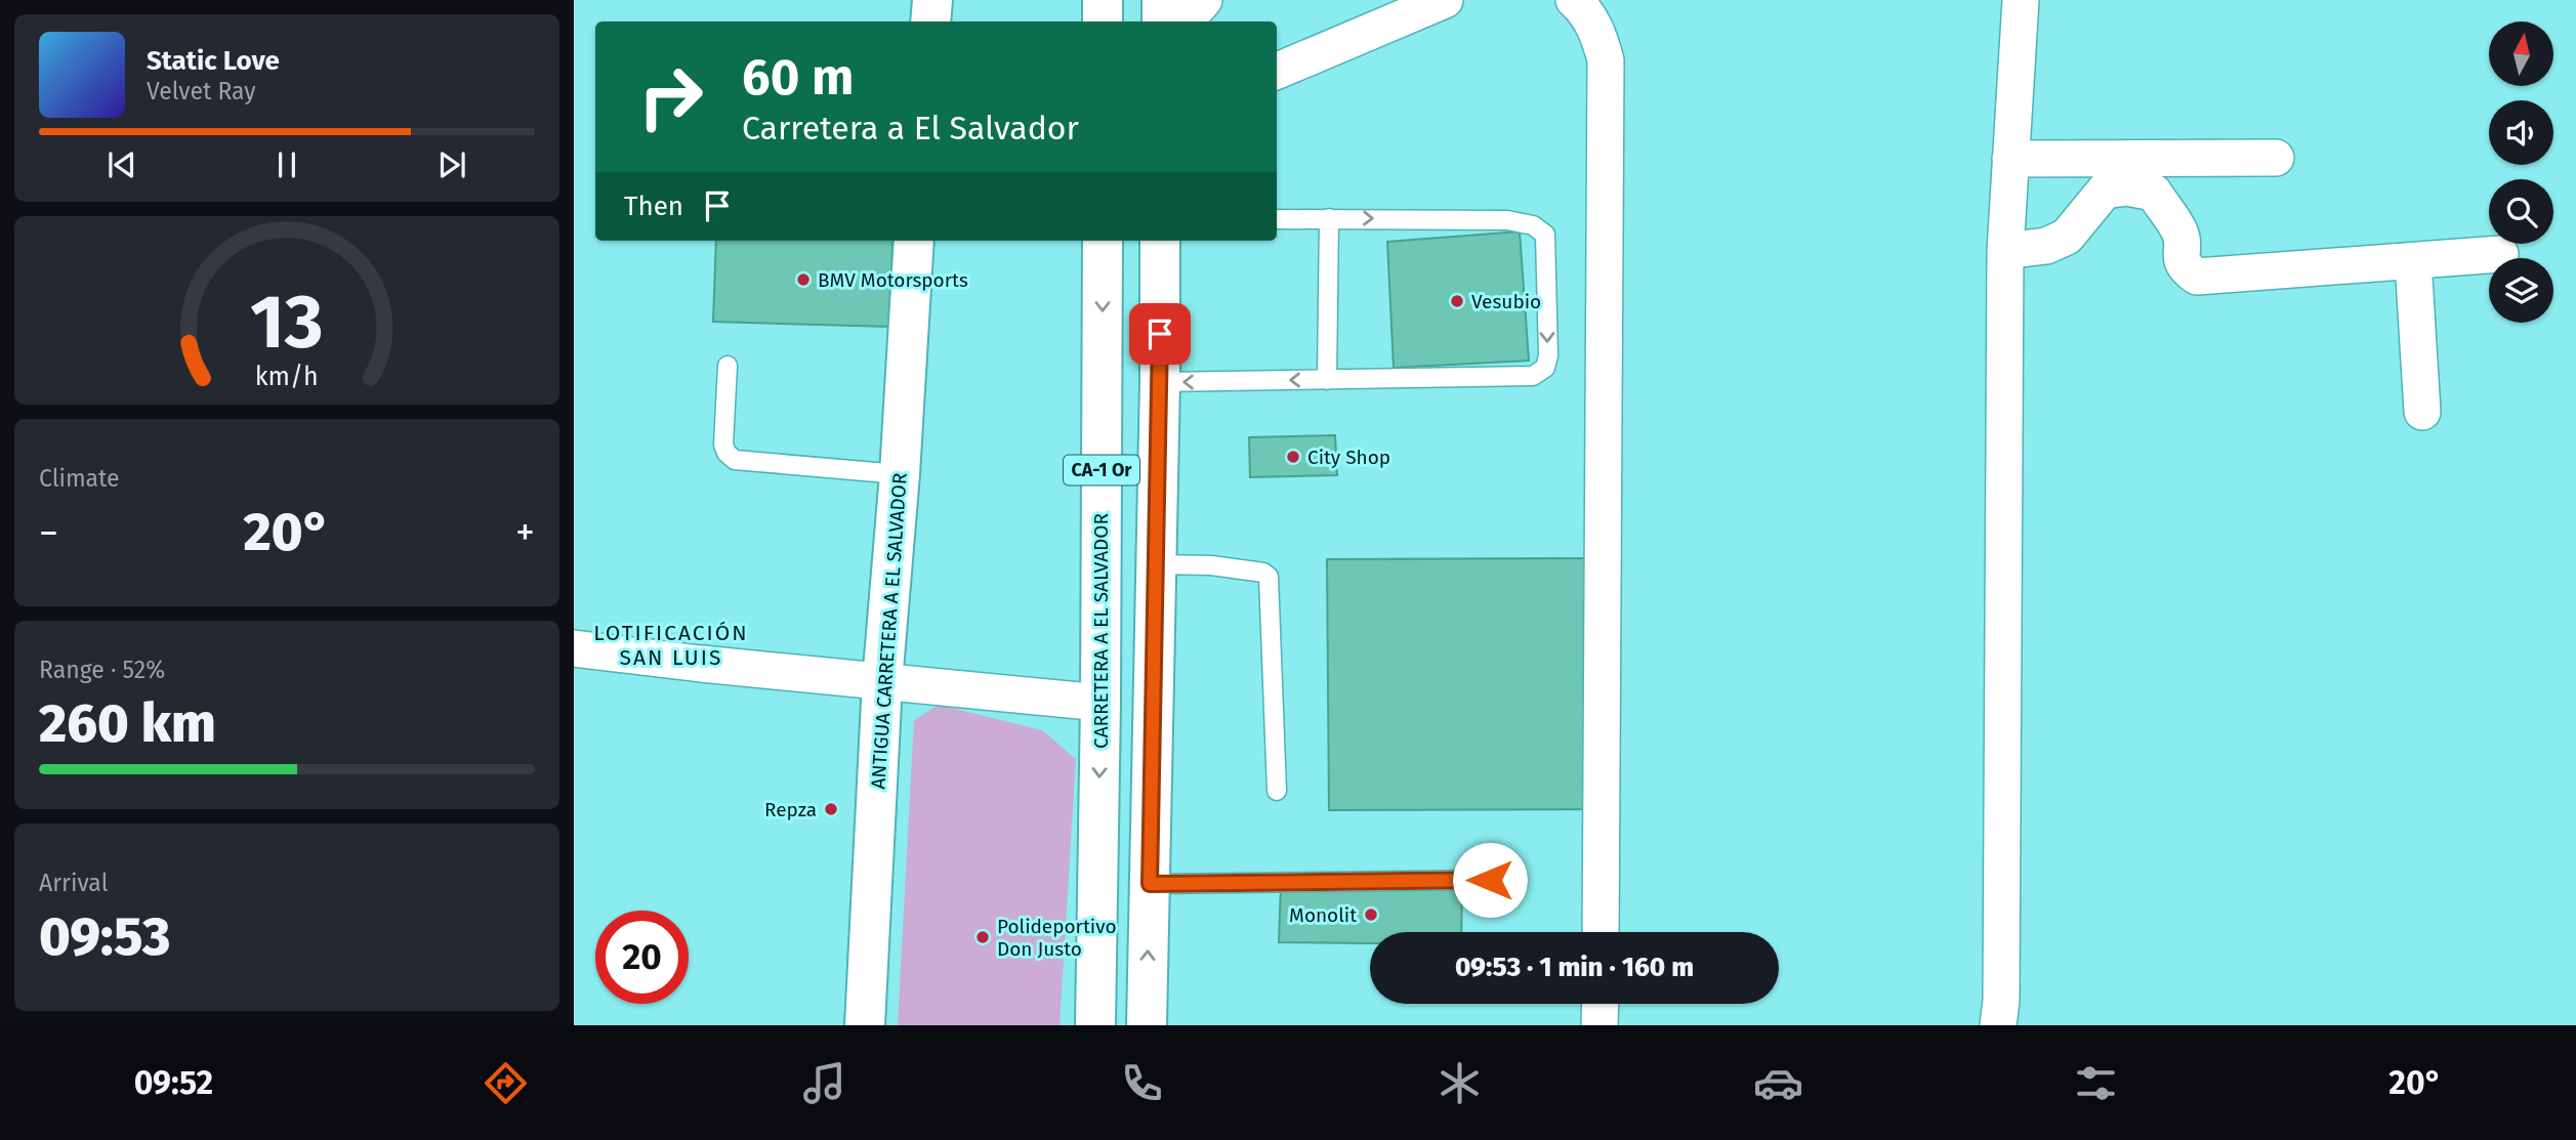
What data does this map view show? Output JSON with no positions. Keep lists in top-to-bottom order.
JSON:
{
  "streets": {
    "main road": ["CA-1 Or", "ANTIGUA CARRETERA A EL SALVADOR", "CARRETERA A EL SALVADOR"]
  },
  "districts": ["LOTIFICACIÓN SAN LUIS"],
  "places": [
    "BMV Motorsports",
    "Vesubio",
    "City Shop",
    "Repza",
    "Monolit",
    "Polideportivo Don Justo"
  ],
  "north": "top",
  "page": {
    "turn": ["60 m", "Carretera a El Salvador"],
    "song": ["Static Love", "Velvet Ray"],
    "then": "Then",
    "tile": [
      "Climate",
      ["Range · 52%", "260 km"],
      ["Arrival", "09:53"]
    ],
    "heat": ["−", "20°", "+"],
    "limit": "20",
    "trip": "09:53 · 1 min · 160 m",
    "tabs": ["09:52", "20°"],
    "gauge": ["13", "km/h"]
  }
}
